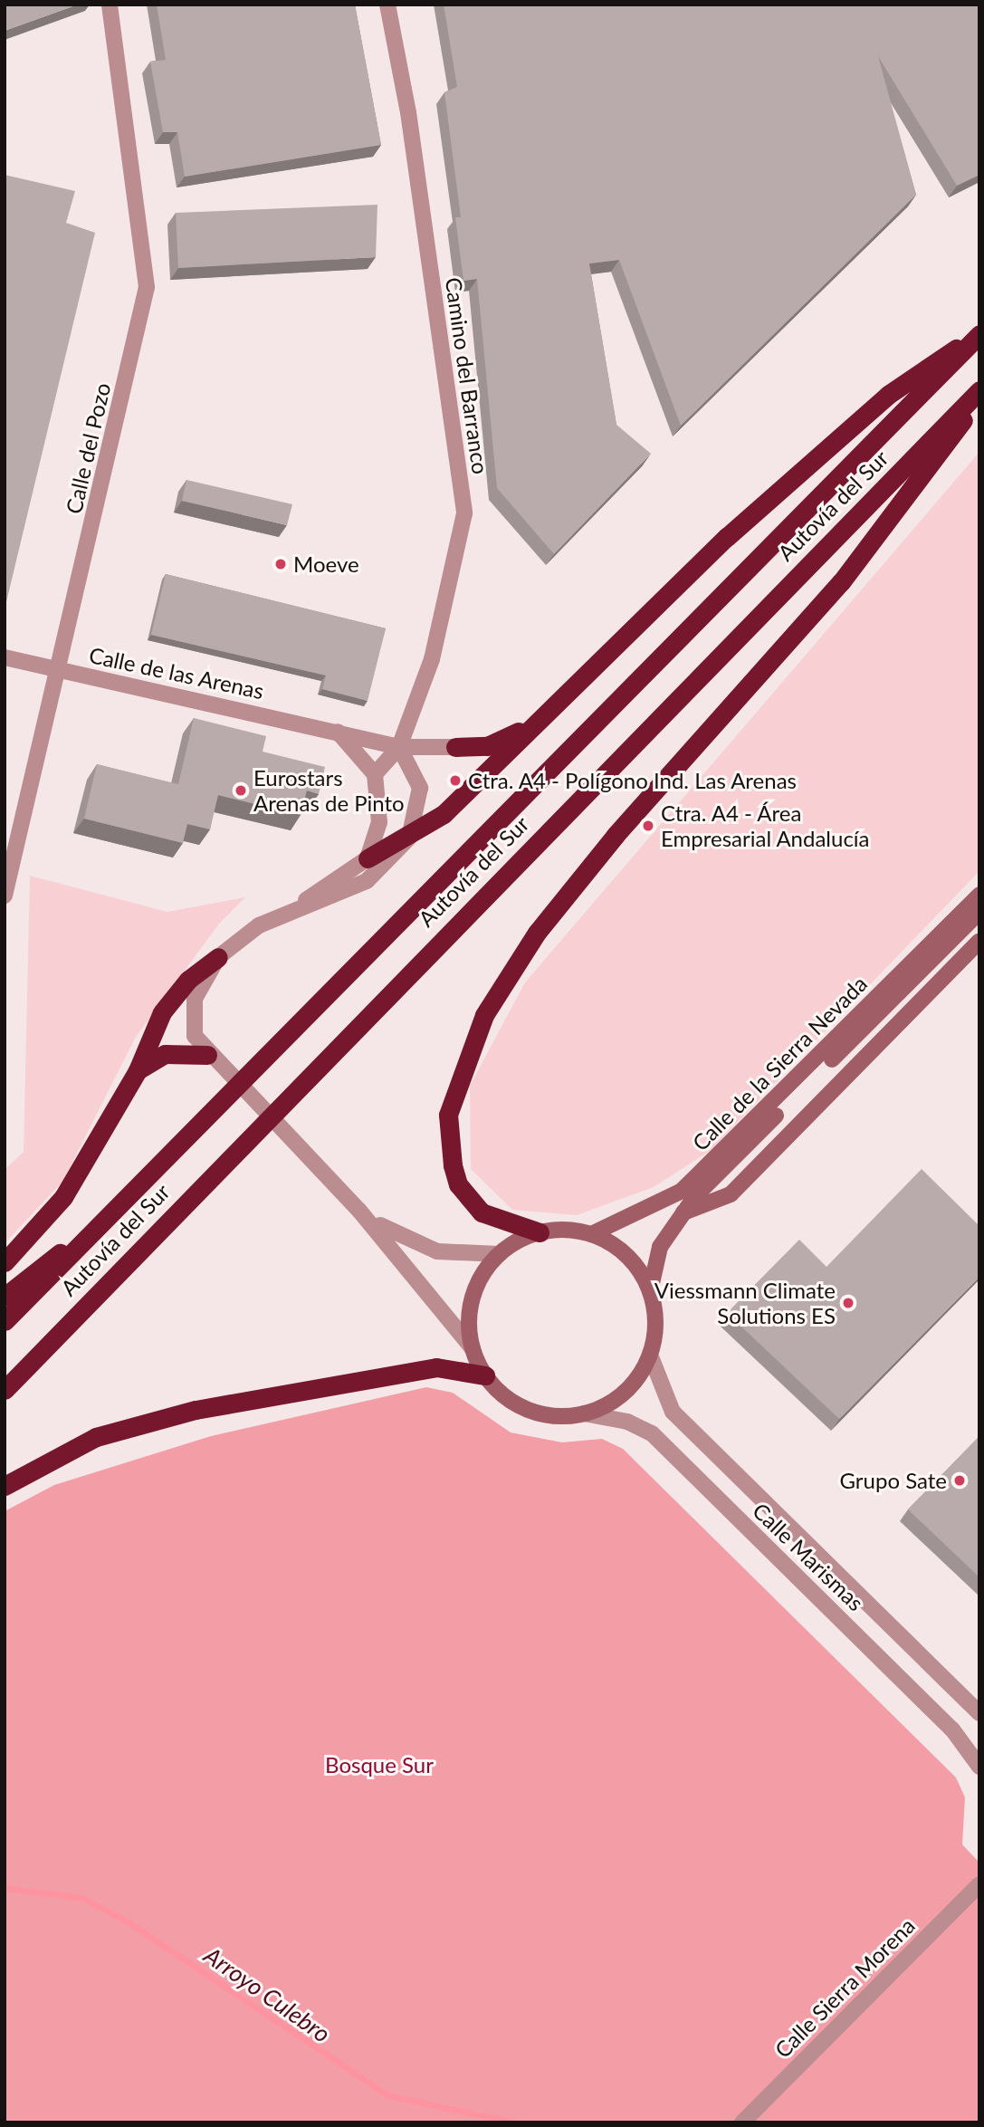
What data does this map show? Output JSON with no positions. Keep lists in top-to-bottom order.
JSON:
{
  "streets": {
    "highway": ["Autovía del Sur"],
    "main road": ["Calle de la Sierra Nevada"],
    "street": [
      "Camino del Barranco",
      "Calle del Pozo",
      "Calle de las Arenas",
      "Calle Marismas",
      "Calle Sierra Morena"
    ]
  },
  "crossings": [
    ["Camino del Barranco", "Calle de las Arenas"],
    ["Calle del Pozo", "Calle de las Arenas"],
    ["Calle de la Sierra Nevada", "Calle Marismas"]
  ],
  "water": ["Arroyo Culebro"],
  "parks": ["Bosque Sur"],
  "places": [
    "Moeve",
    "Ctra. A4 - Polígono Ind. Las Arenas",
    "Eurostars Arenas de Pinto",
    "Ctra. A4 - Área Empresarial Andalucía",
    "Viessmann Climate Solutions ES",
    "Grupo Sate"
  ]
}
